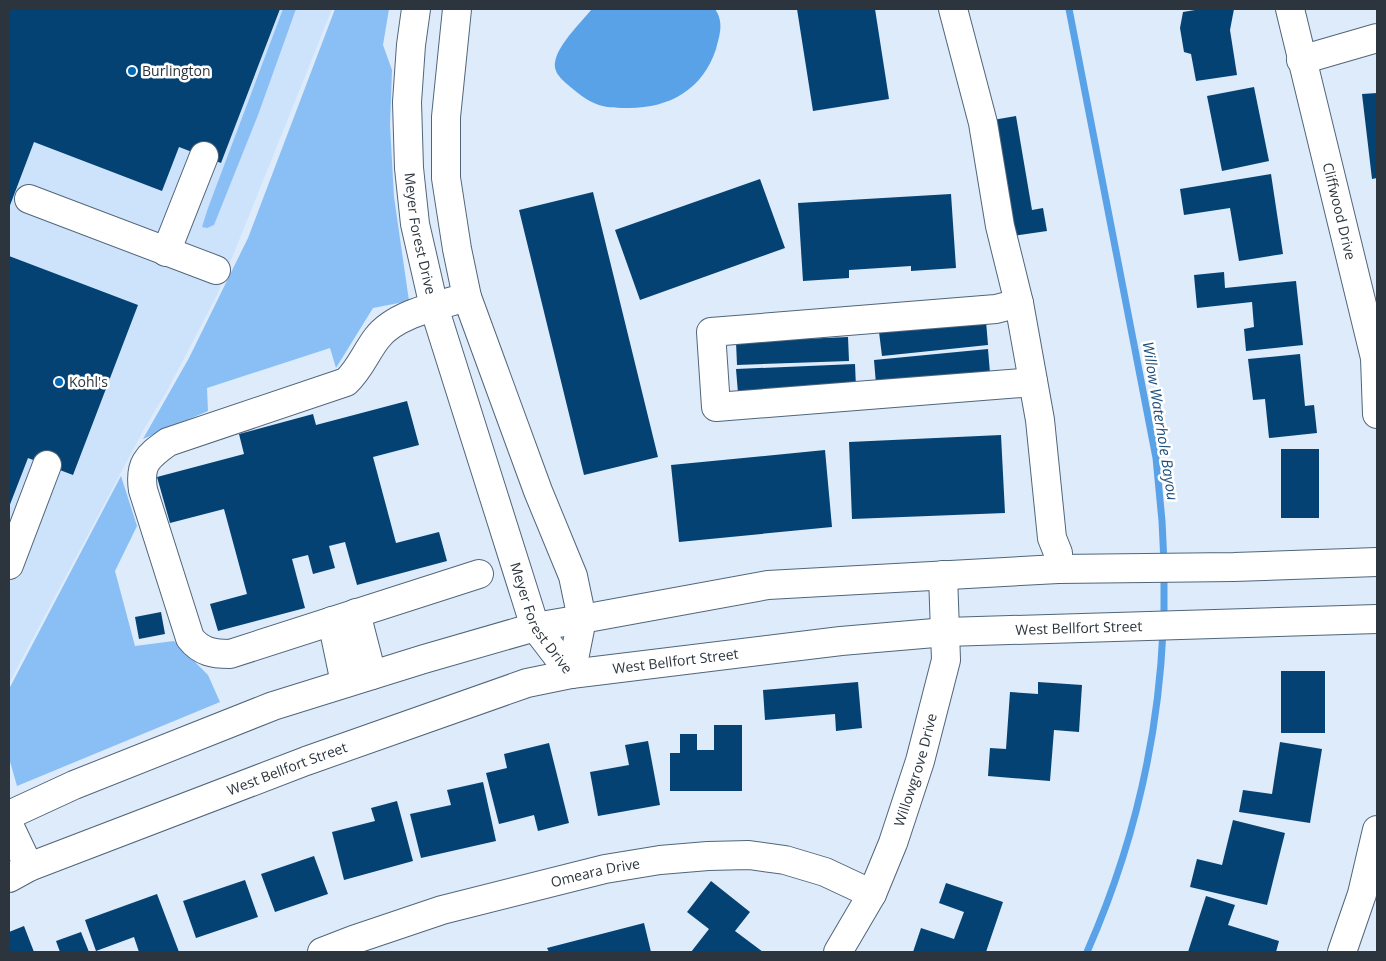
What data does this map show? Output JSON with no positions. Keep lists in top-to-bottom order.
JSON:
{
  "streets": {
    "street": [
      "Cliffwood Drive",
      "Meyer Forest Drive",
      "West Bellfort Street",
      "Willowgrove Drive",
      "Omeara Drive"
    ]
  },
  "crossings": [
    ["Meyer Forest Drive", "West Bellfort Street"],
    ["West Bellfort Street", "Willowgrove Drive"],
    ["Willowgrove Drive", "Omeara Drive"]
  ],
  "water": ["Willow Waterhole Bayou"],
  "places": ["Burlington", "Kohl's"]
}
